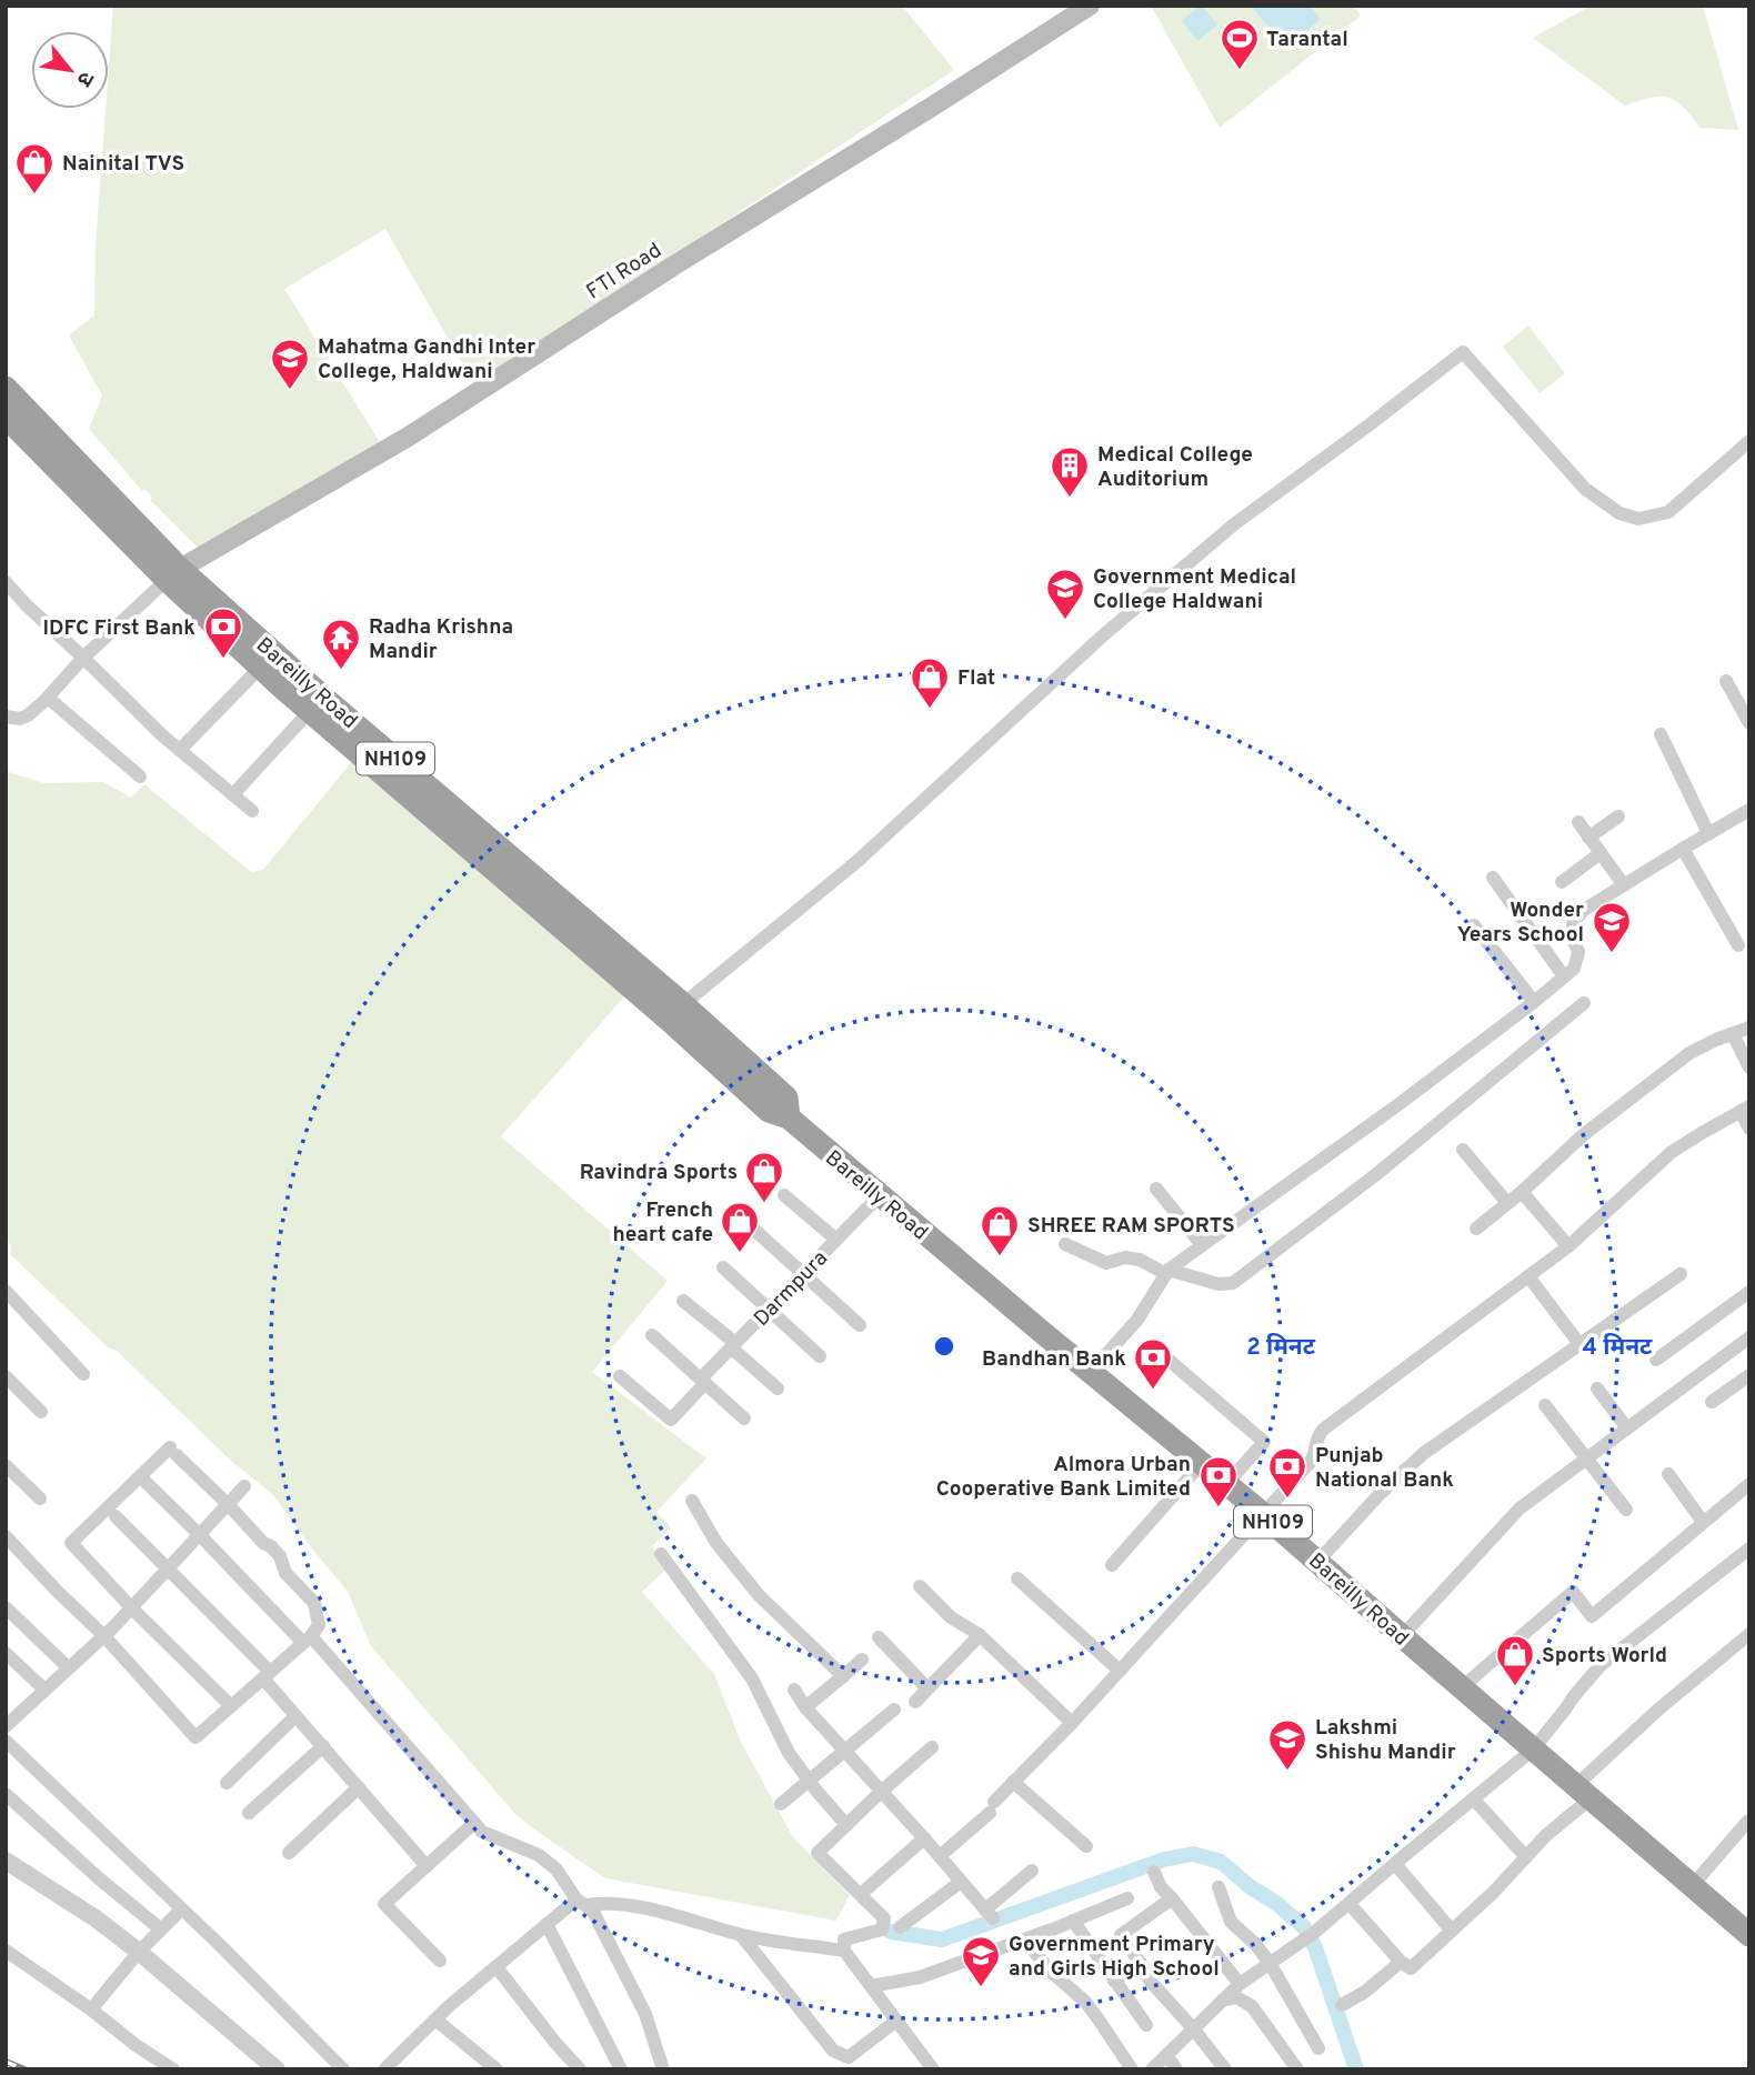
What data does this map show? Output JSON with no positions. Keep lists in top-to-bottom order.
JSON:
{
  "streets": {
    "highway": ["Bareilly Road", "NH109"],
    "main road": ["FTI Road"],
    "street": ["Darmpura"]
  },
  "crossings": [
    ["FTI Road", "Bareilly Road"],
    ["Bareilly Road", "Darmpura"]
  ],
  "places": {
    "sports": ["Tarantal"],
    "shop": [
      "Nainital TVS",
      "Flat",
      "Ravindra Sports",
      "French heart cafe",
      "SHREE RAM SPORTS",
      "Sports World"
    ],
    "school or university": [
      "Mahatma Gandhi Inter College, Haldwani",
      "Government Medical College Haldwani",
      "Wonder Years School",
      "Lakshmi Shishu Mandir",
      "Government Primary and Girls High School"
    ],
    "building": ["Medical College Auditorium"],
    "bank": [
      "IDFC First Bank",
      "Bandhan Bank",
      "Punjab National Bank",
      "Almora Urban Cooperative Bank Limited"
    ],
    "temple": ["Radha Krishna Mandir"]
  },
  "north": "bottom right",
  "rings": ["2 मिनट", "4 मिनट"]
}
